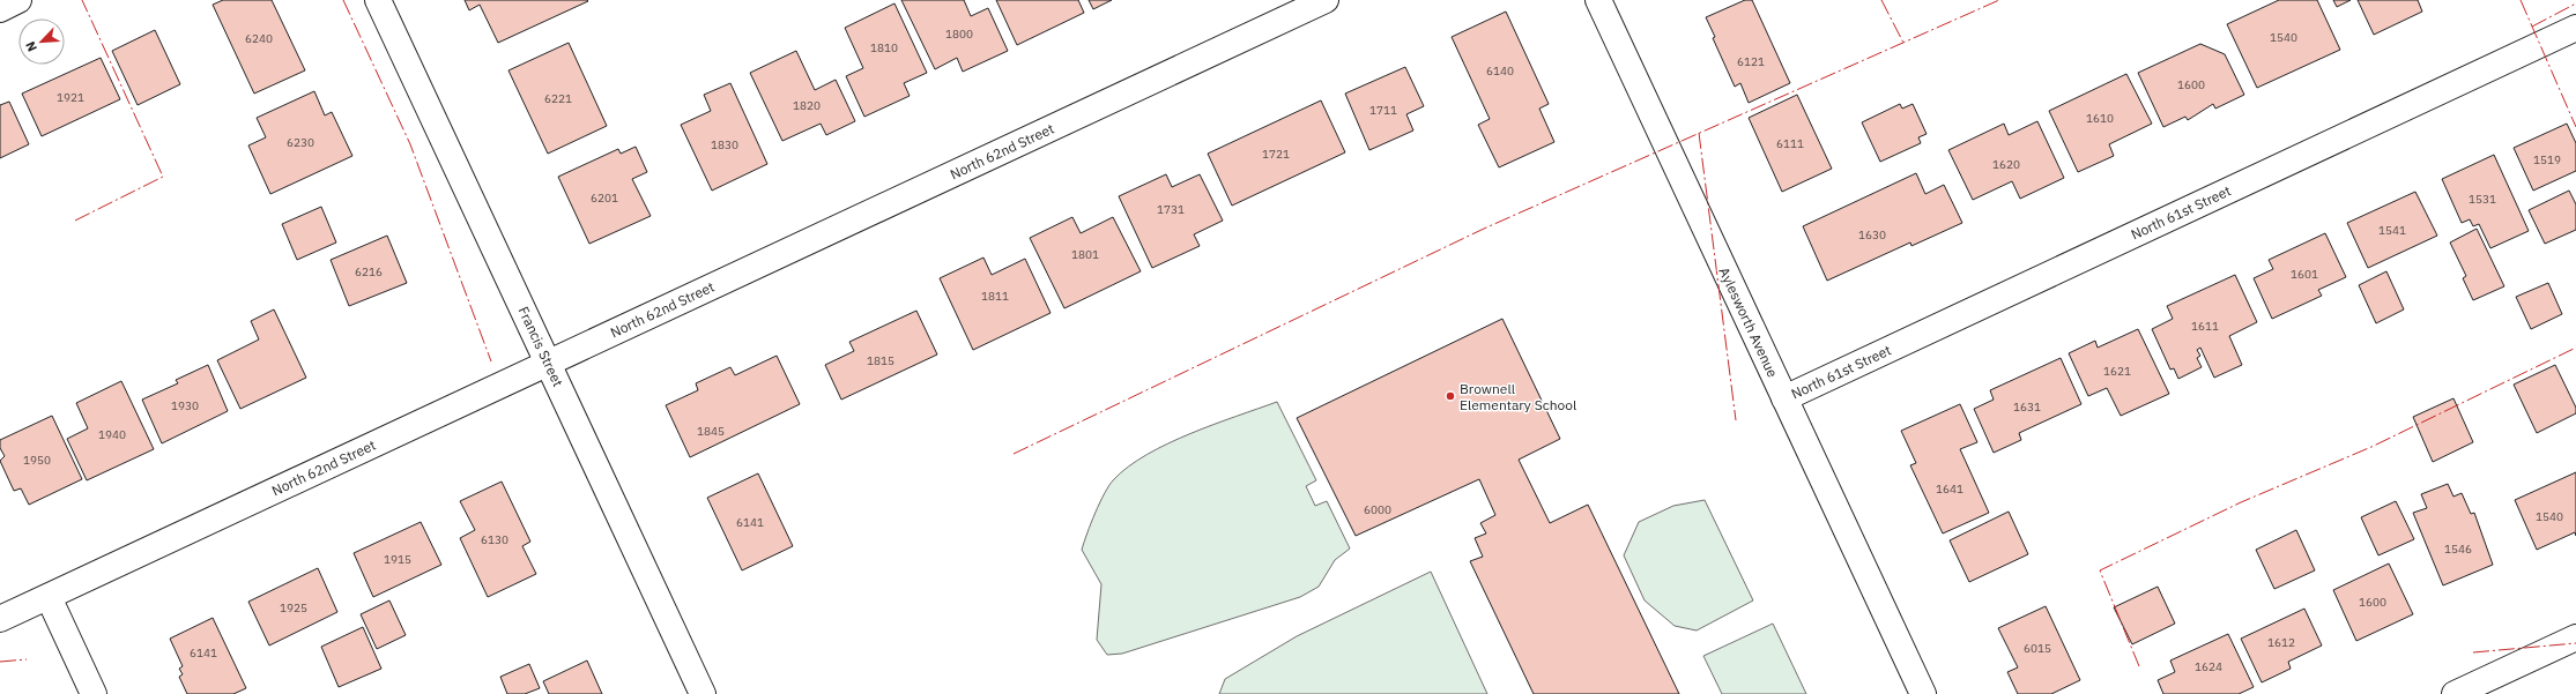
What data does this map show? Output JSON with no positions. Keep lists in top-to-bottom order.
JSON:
{
  "streets": {
    "street": [
      "North 62nd Street",
      "North 61st Street",
      "Aylesworth Avenue",
      "Francis Street"
    ]
  },
  "crossings": [
    ["North 62nd Street", "Francis Street"],
    ["North 61st Street", "Aylesworth Avenue"]
  ],
  "places": ["Brownell Elementary School"],
  "house_numbers": [
    "1800",
    "1540",
    "6240",
    "1810",
    "6121",
    "6140",
    "1600",
    "1921",
    "6221",
    "1820",
    "1711",
    "1610",
    "6230",
    "6111",
    "1830",
    "1721",
    "1519",
    "1620",
    "6201",
    "1531",
    "1731",
    "1541",
    "1630",
    "1801",
    "6216",
    "1601",
    "1811",
    "1611",
    "1815",
    "1621",
    "1930",
    "1631",
    "1845",
    "1940",
    "1950",
    "1641",
    "6000",
    "1540",
    "6141",
    "6130",
    "1546",
    "1915",
    "1600",
    "1925",
    "1612",
    "6015",
    "6141",
    "1624"
  ],
  "north": "bottom left"
}
